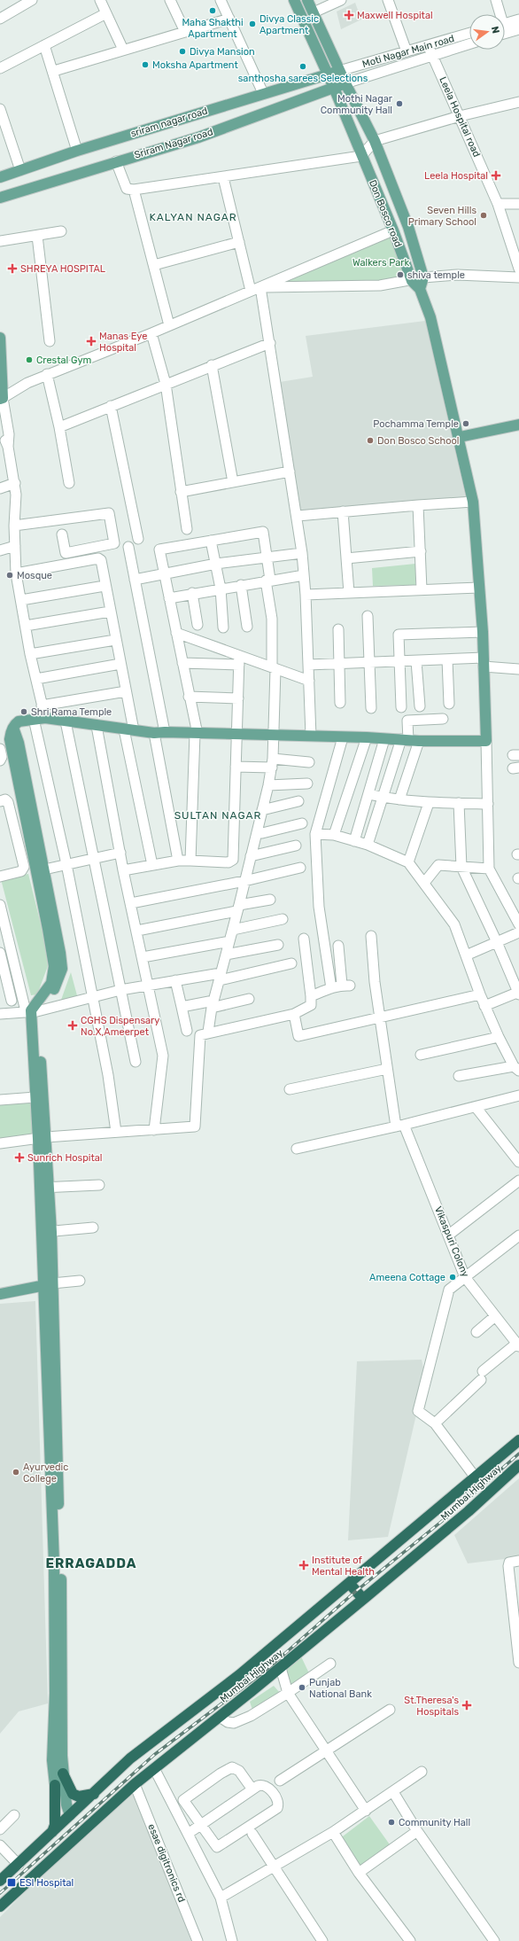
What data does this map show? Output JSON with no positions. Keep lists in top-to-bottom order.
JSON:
{
  "streets": {
    "highway": ["Mumbai Highway"],
    "main road": ["sriram nagar road", "Sriram Nagar road", "Don Bosco road"],
    "street": [
      "Moti Nagar Main road",
      "Leela Hospital road",
      "Vikaspuri Colony",
      "esae digitronics rd"
    ]
  },
  "crossings": [
    ["Moti Nagar Main road", "Leela Hospital road"],
    ["Moti Nagar Main road", "sriram nagar road"],
    ["Moti Nagar Main road", "Sriram Nagar road"],
    ["Moti Nagar Main road", "Don Bosco road"],
    ["sriram nagar road", "Don Bosco road"],
    ["Sriram Nagar road", "Don Bosco road"],
    ["Mumbai Highway", "esae digitronics rd"]
  ],
  "districts": ["KALYAN NAGAR", "SULTAN NAGAR", "ERRAGADDA"],
  "parks": ["Walkers Park"],
  "places": {
    "other": [
      "Maha Shakthi Apartment",
      "Divya Classic Apartment",
      "Divya Mansion",
      "Moksha Apartment",
      "santhosha sarees Selections",
      "Mothi Nagar Community Hall",
      "Seven Hills Primary School",
      "shiva temple",
      "Crestal Gym",
      "Pochamma Temple",
      "Don Bosco School",
      "Mosque",
      "Shri Rama Temple",
      "Ameena Cottage",
      "Ayurvedic College",
      "Punjab National Bank",
      "Community Hall"
    ],
    "health": [
      "Maxwell Hospital",
      "Leela Hospital",
      "SHREYA HOSPITAL",
      "Manas Eye Hospital",
      "CGHS Dispensary No.X,Ameerpet",
      "Sunrich Hospital",
      "Institute of Mental Health",
      "St.Theresa's Hospitals"
    ],
    "transit": ["ESI Hospital"]
  },
  "north": "right"
}
